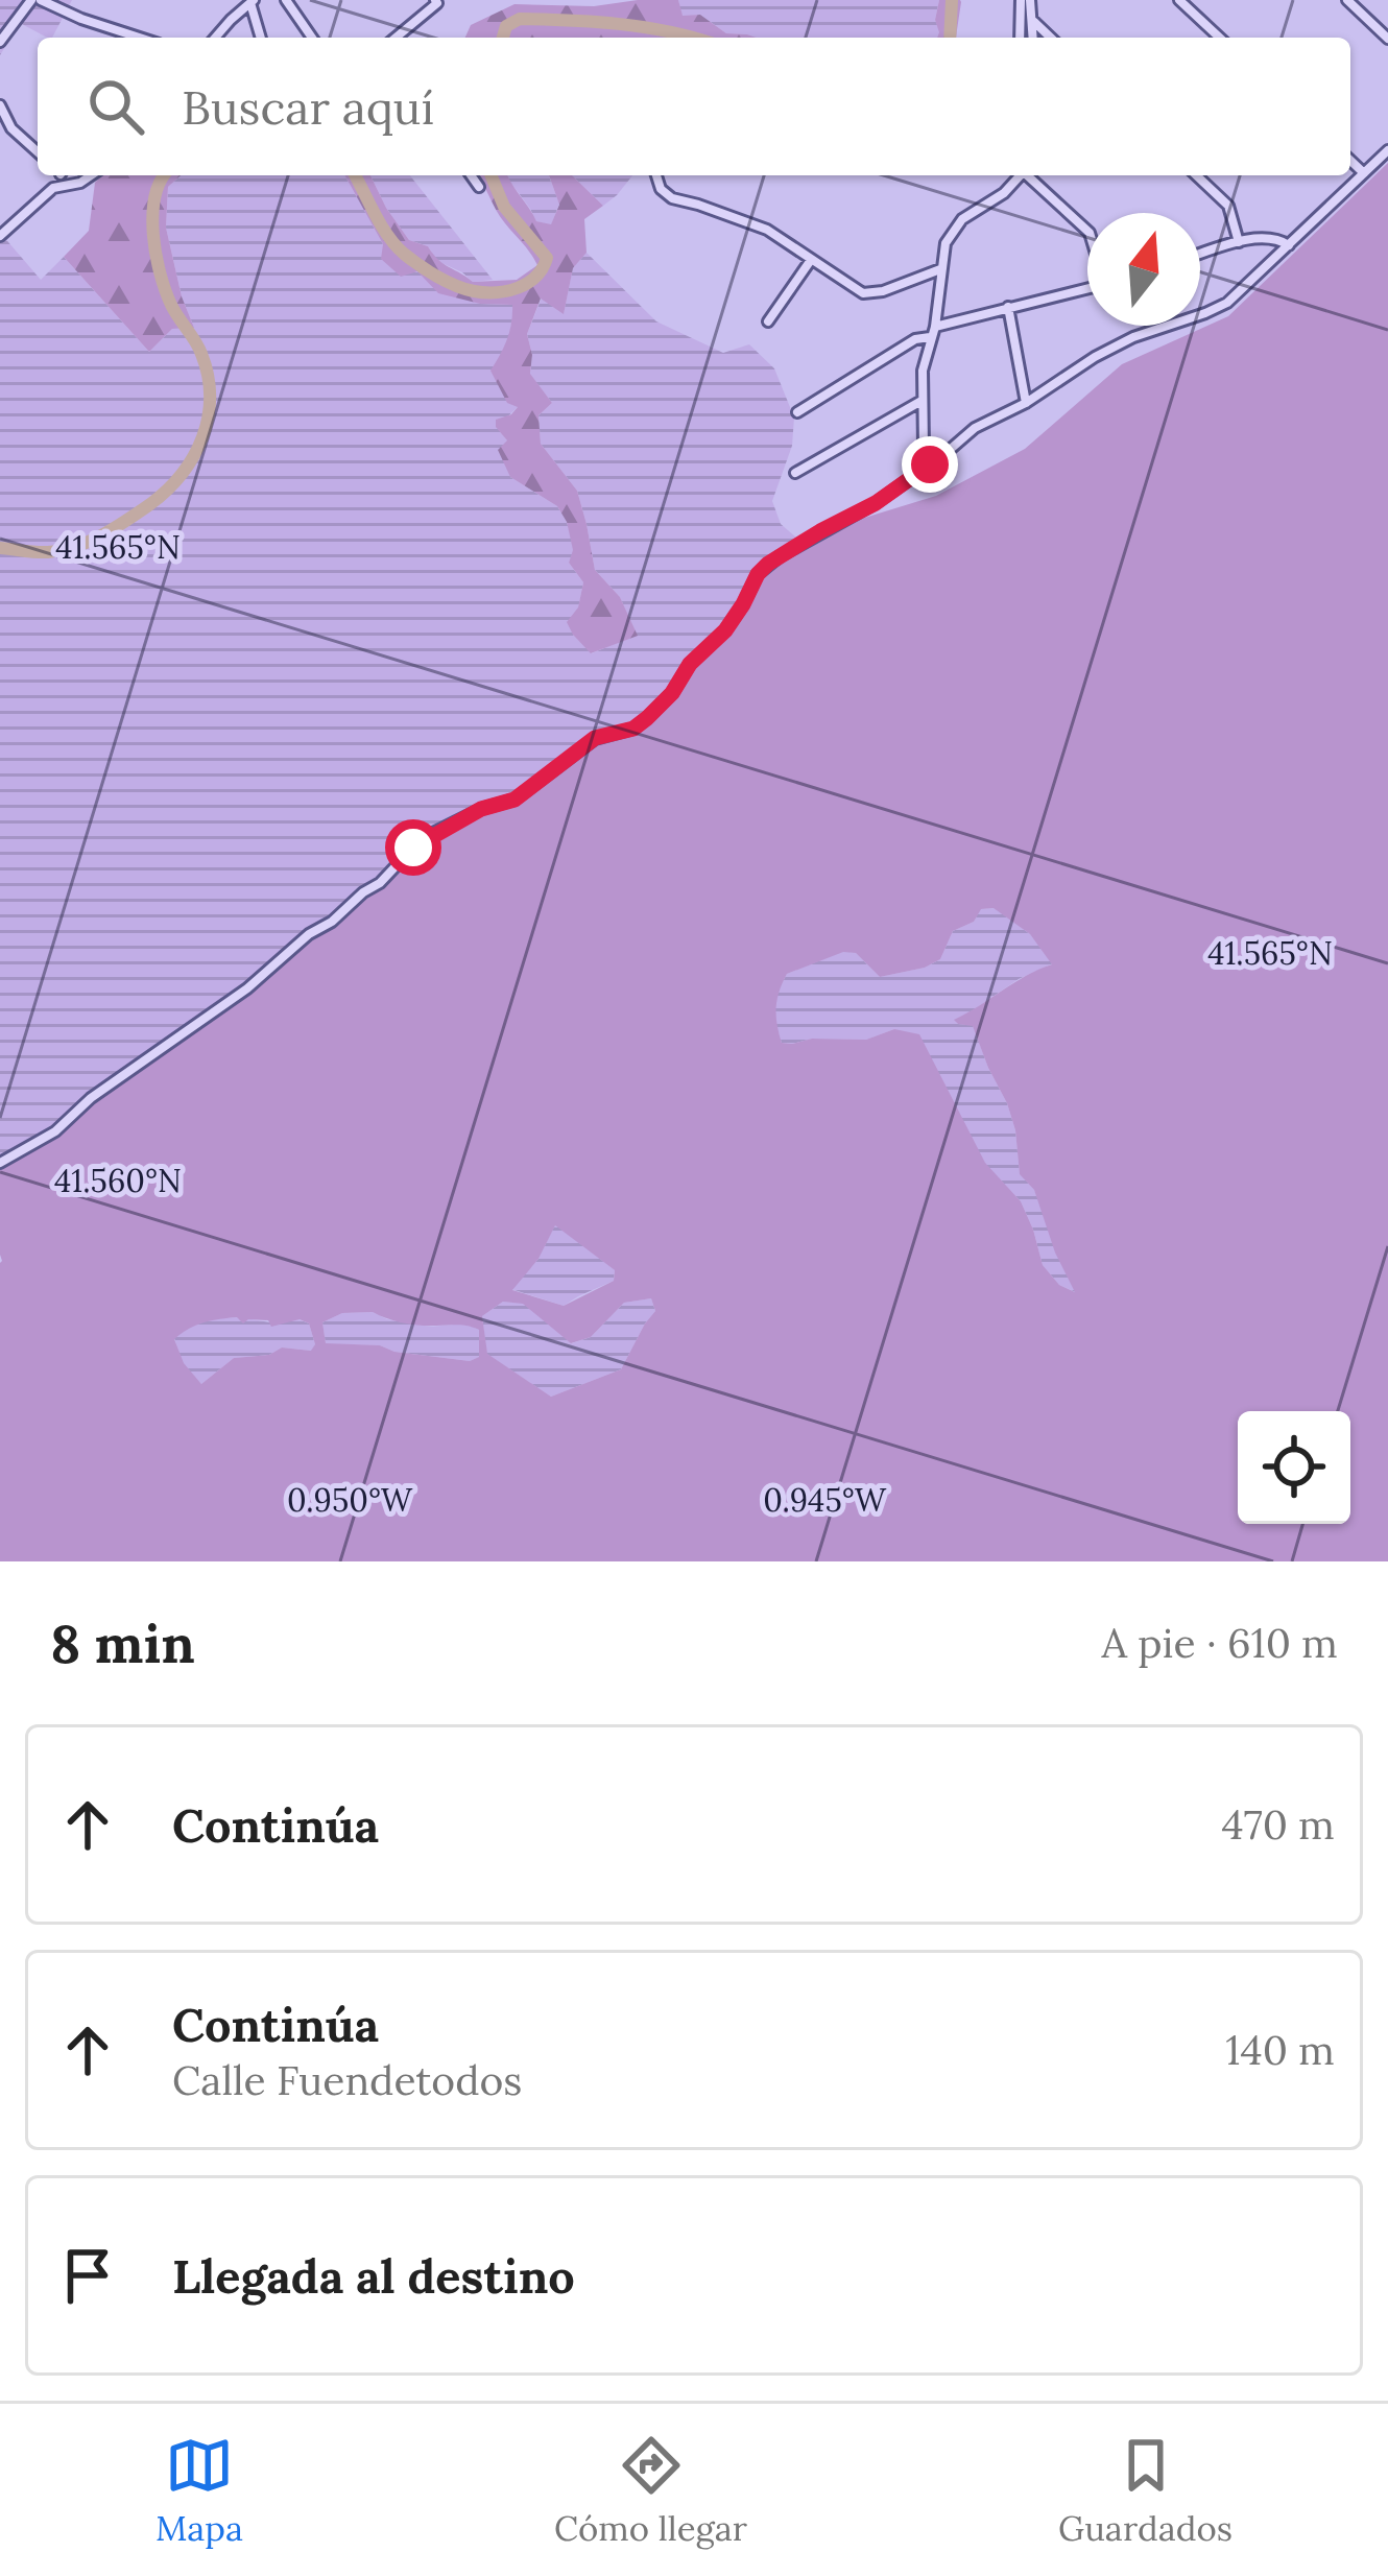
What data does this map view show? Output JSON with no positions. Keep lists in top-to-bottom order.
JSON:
{
  "north": "top",
  "page": {
    "search": "Buscar aquí",
    "heading": ["8 min", "A pie · 610 m"],
    "list": [
      ["Continúa", "470 m"],
      ["Continúa", "Calle Fuendetodos", "140 m"],
      "Llegada al destino"
    ],
    "nav": ["Mapa", "Cómo llegar", "Guardados"]
  },
  "coordinates": [
    "41.565°N",
    "41.560°N",
    "0.950°W",
    "0.945°W"
  ]
}
